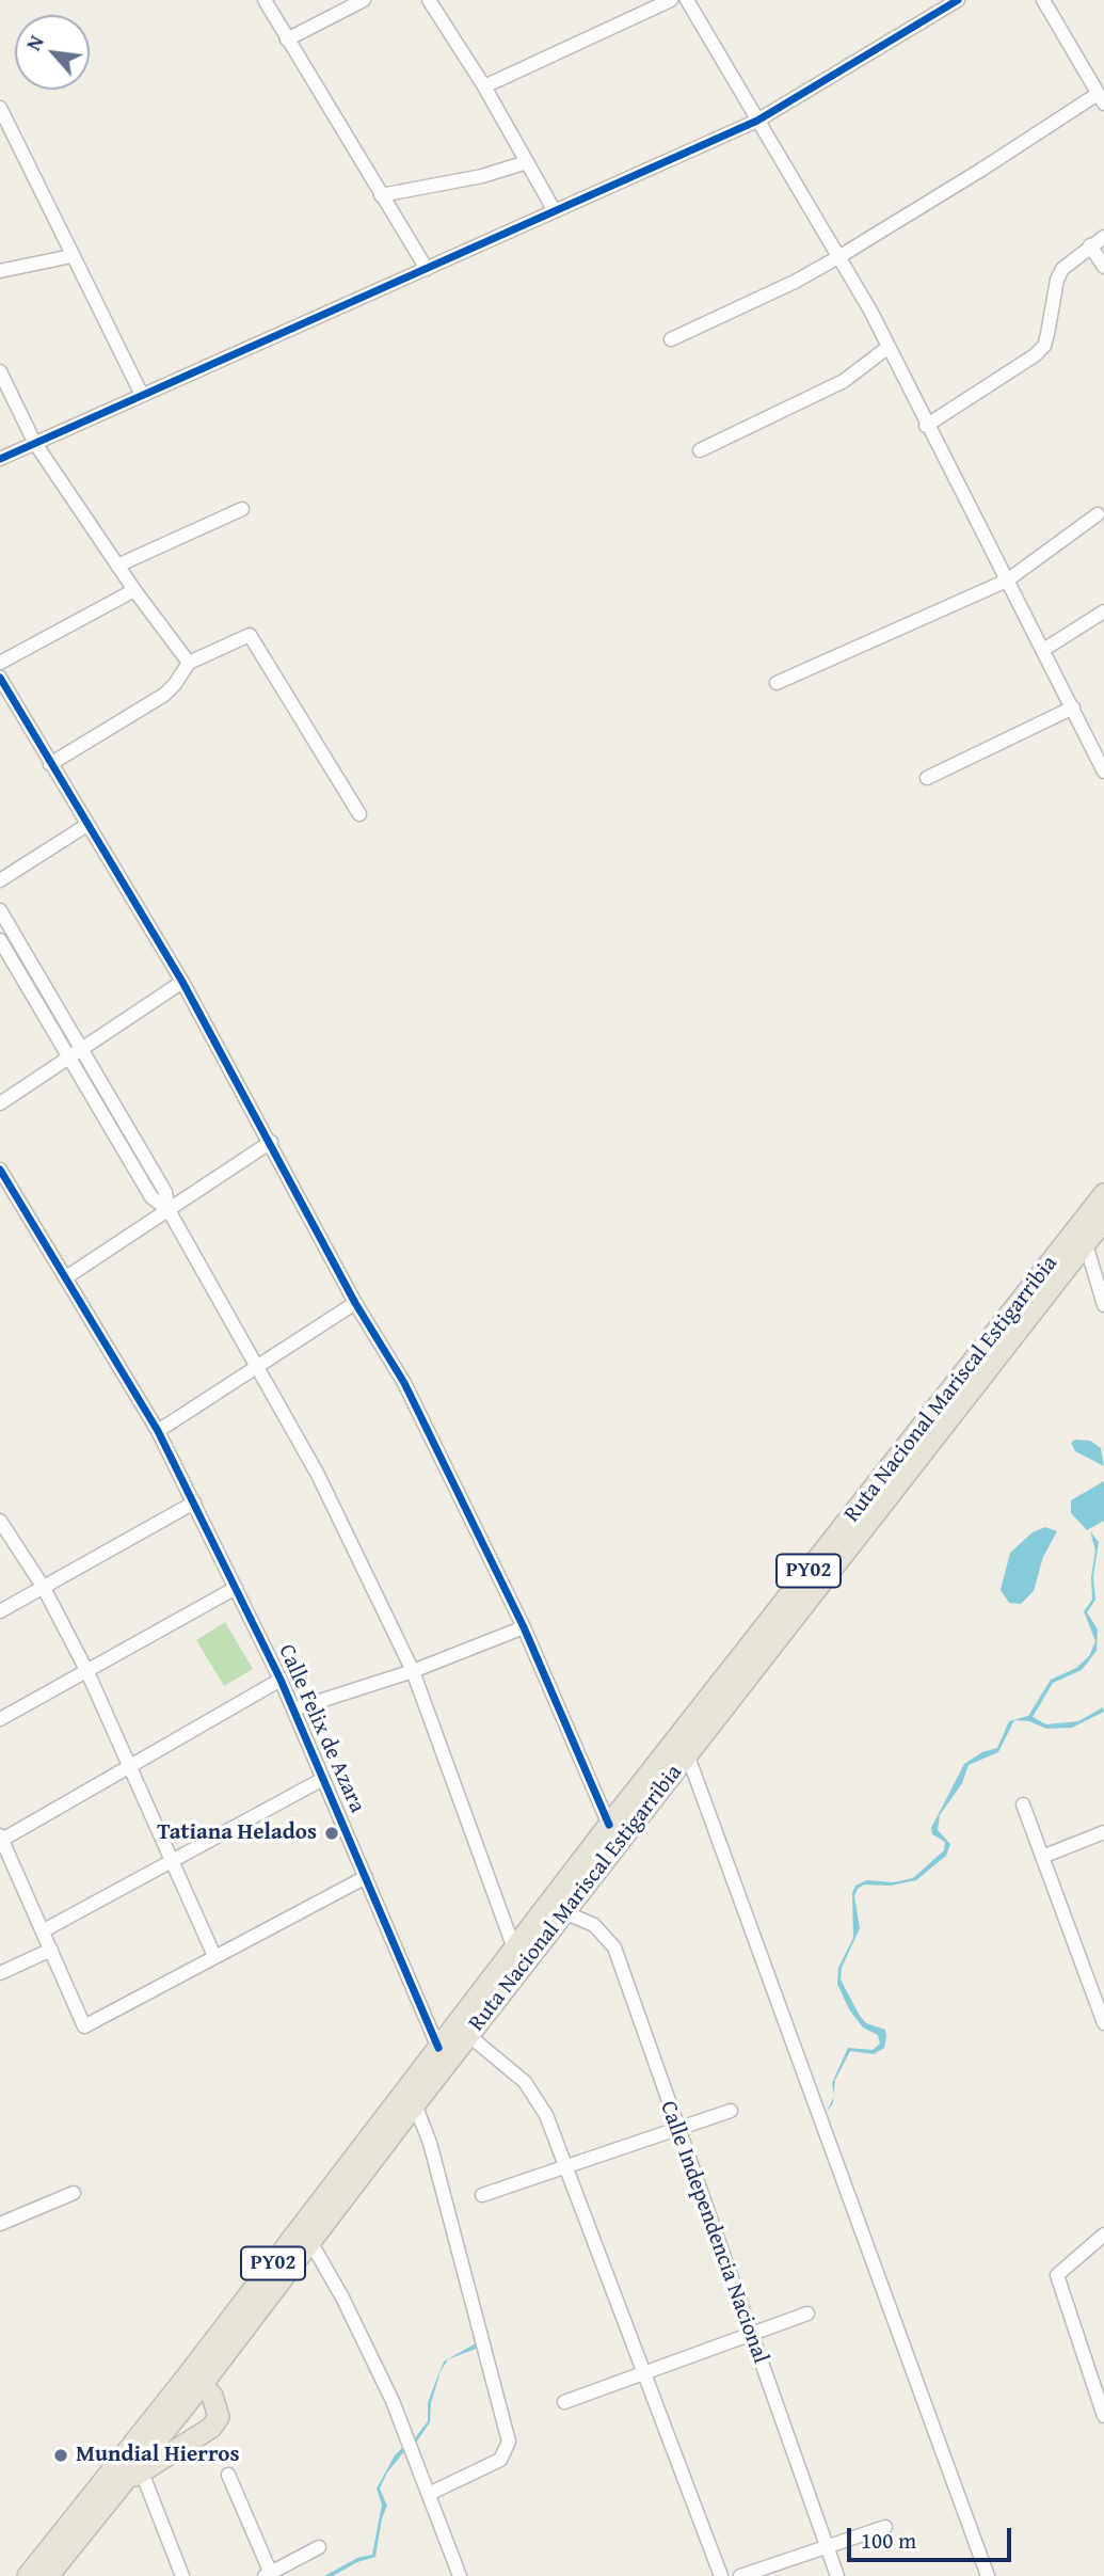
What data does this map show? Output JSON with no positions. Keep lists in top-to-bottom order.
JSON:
{
  "streets": {
    "highway": ["Ruta Nacional Mariscal Estigarribia", "PY02"],
    "street": ["Calle Felix de Azara", "Calle Independencia Nacional"]
  },
  "crossings": [
    ["Ruta Nacional Mariscal Estigarribia", "Calle Felix de Azara"],
    ["Ruta Nacional Mariscal Estigarribia", "Calle Independencia Nacional"]
  ],
  "places": ["Tatiana Helados", "Mundial Hierros"],
  "scale_bar": "100 m",
  "north": "top left"
}
